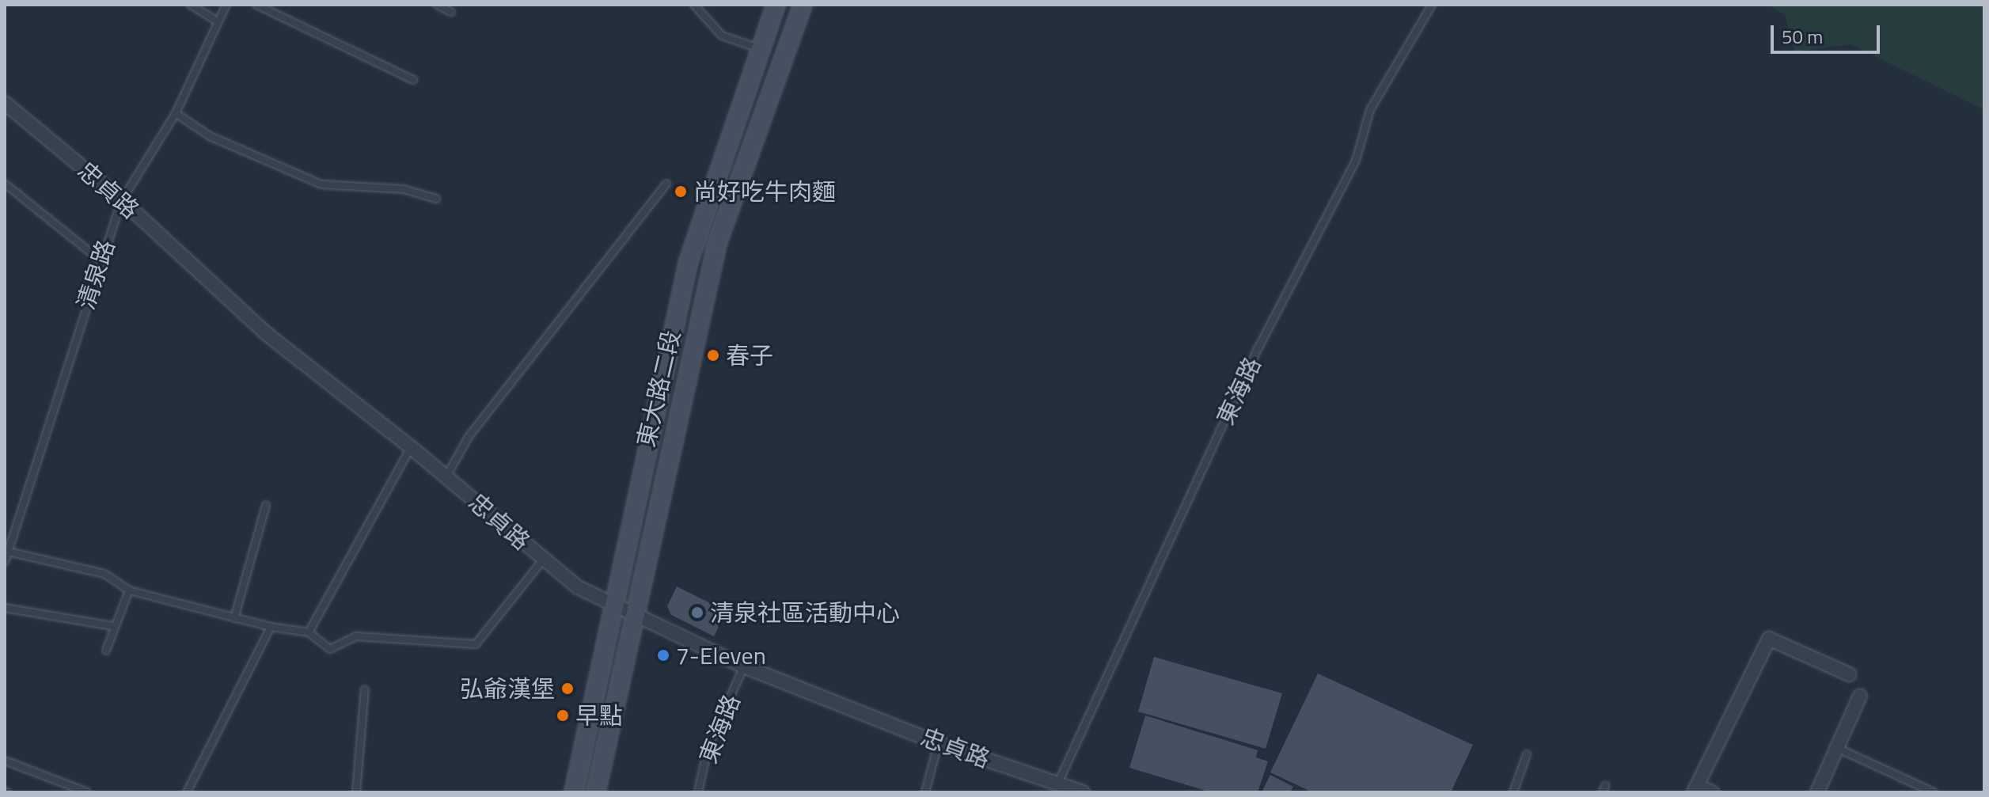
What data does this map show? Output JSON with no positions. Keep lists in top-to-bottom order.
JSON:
{
  "streets": {
    "street": ["忠貞路", "東大路二段"],
    "lane": ["清泉路", "東海路"]
  },
  "crossings": [
    ["忠貞路", "清泉路"],
    ["忠貞路", "東大路二段"],
    ["忠貞路", "東海路"]
  ],
  "places": [
    "尚好吃牛肉麵",
    "春子",
    "清泉社區活動中心",
    "7-Eleven",
    "弘爺漢堡",
    "早點"
  ],
  "scale_bar": "50 m"
}
